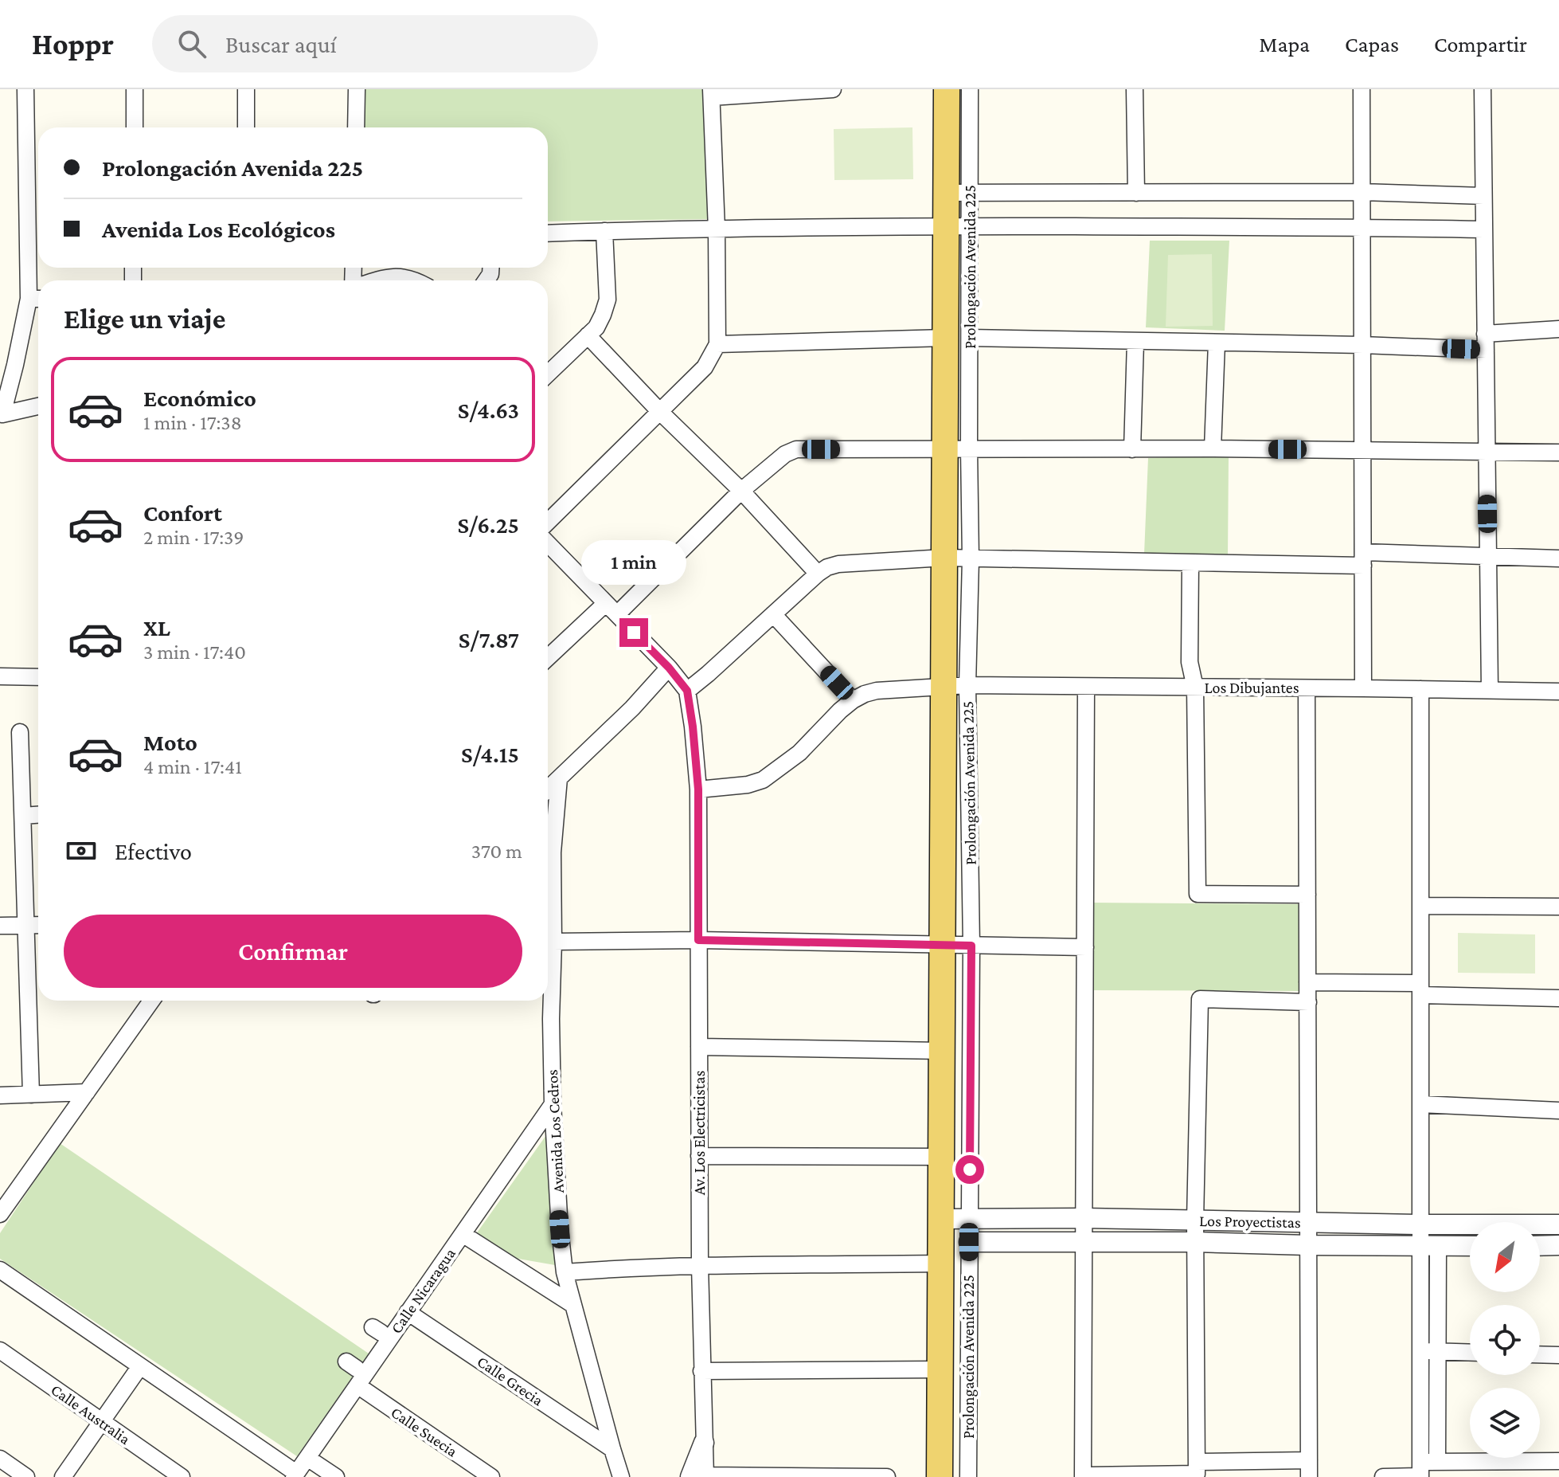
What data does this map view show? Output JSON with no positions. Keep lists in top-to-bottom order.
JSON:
{
  "streets": {
    "main road": ["Prolongación Avenida 225"],
    "street": [
      "Los Dibujantes",
      "Avenida Los Cedros",
      "Av. Los Electricistas",
      "Los Proyectistas",
      "Calle Nicaragua",
      "Calle Grecia",
      "Calle Australia",
      "Calle Suecia"
    ]
  },
  "crossings": [
    ["Prolongación Avenida 225", "Los Dibujantes"],
    ["Prolongación Avenida 225", "Los Proyectistas"],
    ["Avenida Los Cedros", "Calle Nicaragua"],
    ["Avenida Los Cedros", "Calle Grecia"],
    ["Calle Nicaragua", "Calle Grecia"],
    ["Calle Nicaragua", "Calle Suecia"]
  ],
  "north": "bottom left",
  "page": {
    "header": "Hoppr",
    "search": "Buscar aquí",
    "nav": ["Mapa", "Capas", "Compartir"],
    "banner": ["Prolongación Avenida 225", "Avenida Los Ecológicos"],
    "heading": "Elige un viaje",
    "list": [
      {
        "name": "Económico",
        "note": "1 min · 17:38",
        "value": "S/4.63"
      },
      {
        "name": "Confort",
        "note": "2 min · 17:39",
        "value": "S/6.25"
      },
      {
        "name": "XL",
        "note": "3 min · 17:40",
        "value": "S/7.87"
      },
      {
        "name": "Moto",
        "note": "4 min · 17:41",
        "value": "S/4.15"
      }
    ],
    "bubble": "1 min",
    "pay": ["Efectivo", "370 m"],
    "buttons": "Confirmar"
  }
}
